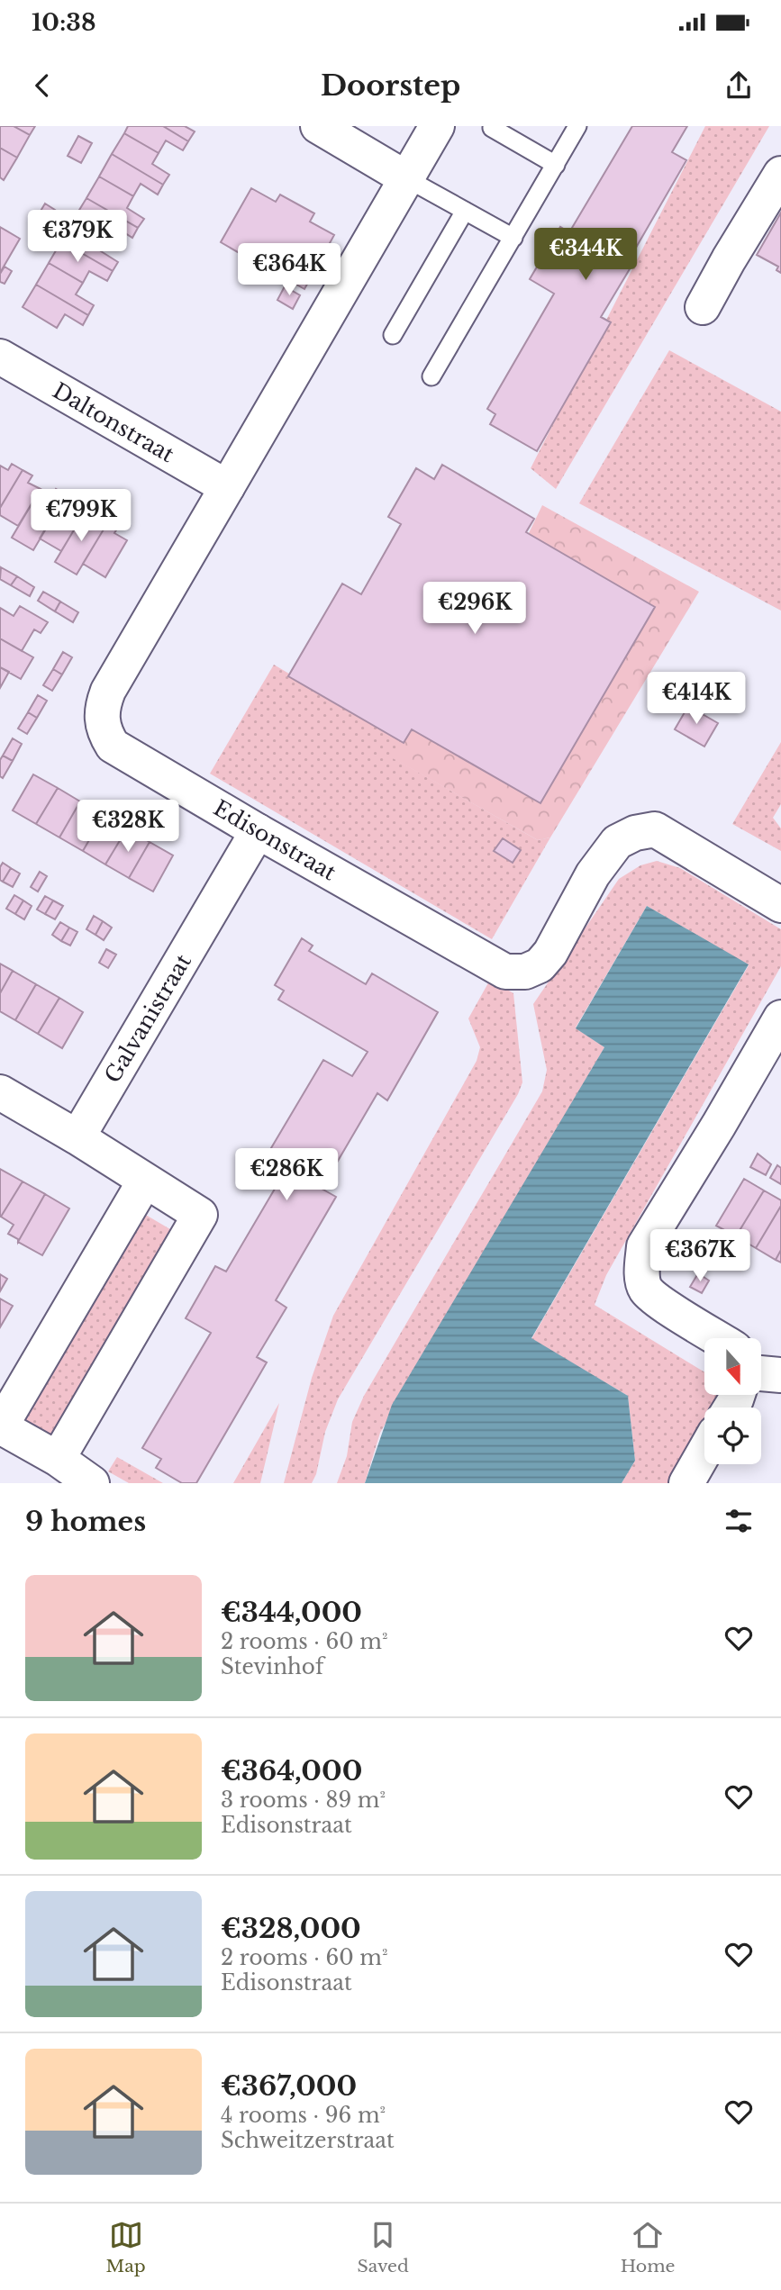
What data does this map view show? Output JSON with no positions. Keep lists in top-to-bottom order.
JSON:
{
  "streets": {
    "street": ["Daltonstraat", "Edisonstraat", "Galvanistraat"]
  },
  "crossings": [
    ["Daltonstraat", "Edisonstraat"],
    ["Edisonstraat", "Galvanistraat"]
  ],
  "north": "bottom",
  "page": {
    "status": "10:38",
    "header": "Doorstep",
    "price": [
      "€379K",
      "€344K",
      "€364K",
      "€799K",
      "€296K",
      "€414K",
      "€328K",
      "€286K",
      "€367K"
    ],
    "heading": "9 homes",
    "list": [
      {
        "name": "€344,000",
        "note": "2 rooms · 60 m² · Stevinhof"
      },
      {
        "name": "€364,000",
        "note": "3 rooms · 89 m² · Edisonstraat"
      },
      {
        "name": "€328,000",
        "note": "2 rooms · 60 m² · Edisonstraat"
      },
      {
        "name": "€367,000",
        "note": "4 rooms · 96 m² · Schweitzerstraat"
      }
    ],
    "tabs": ["Map", "Saved", "Home"]
  }
}
